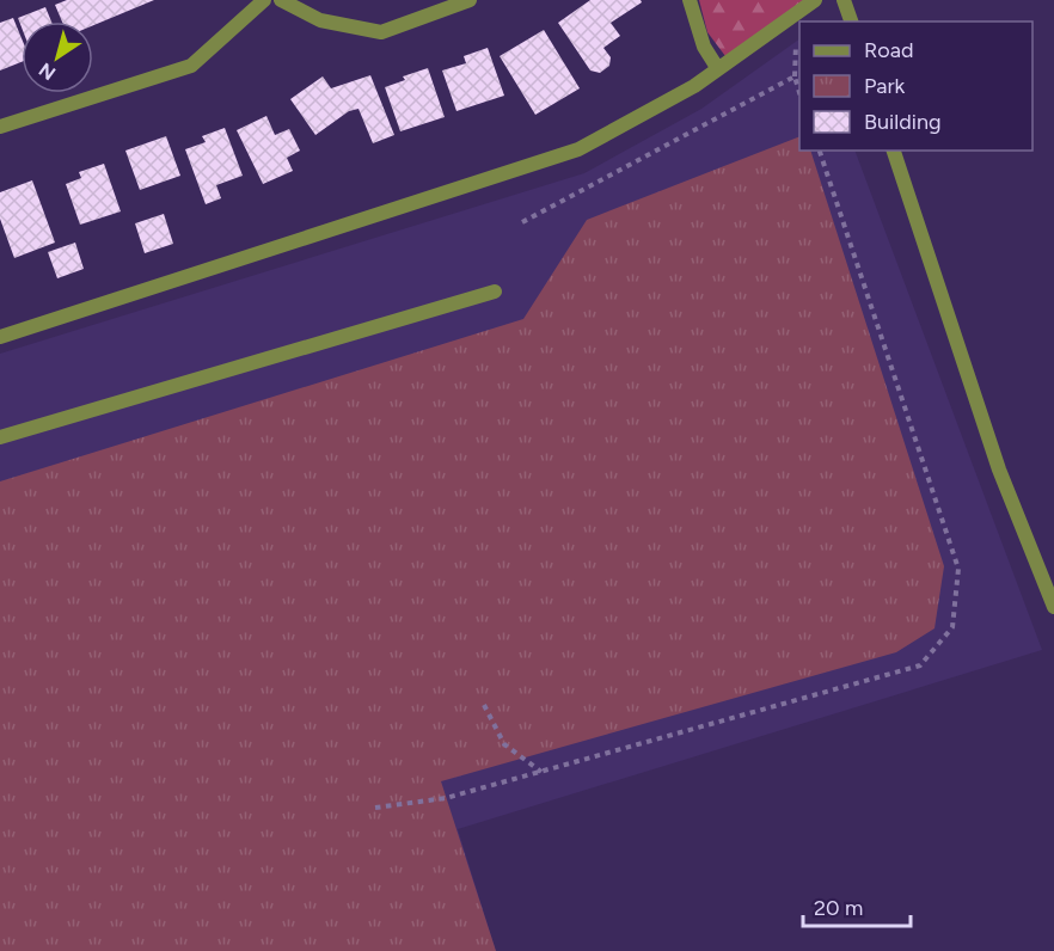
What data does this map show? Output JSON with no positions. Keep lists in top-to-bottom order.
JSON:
{
  "legend": ["Road", "Park", "Building"],
  "scale_bar": "20 m",
  "north": "bottom left"
}
